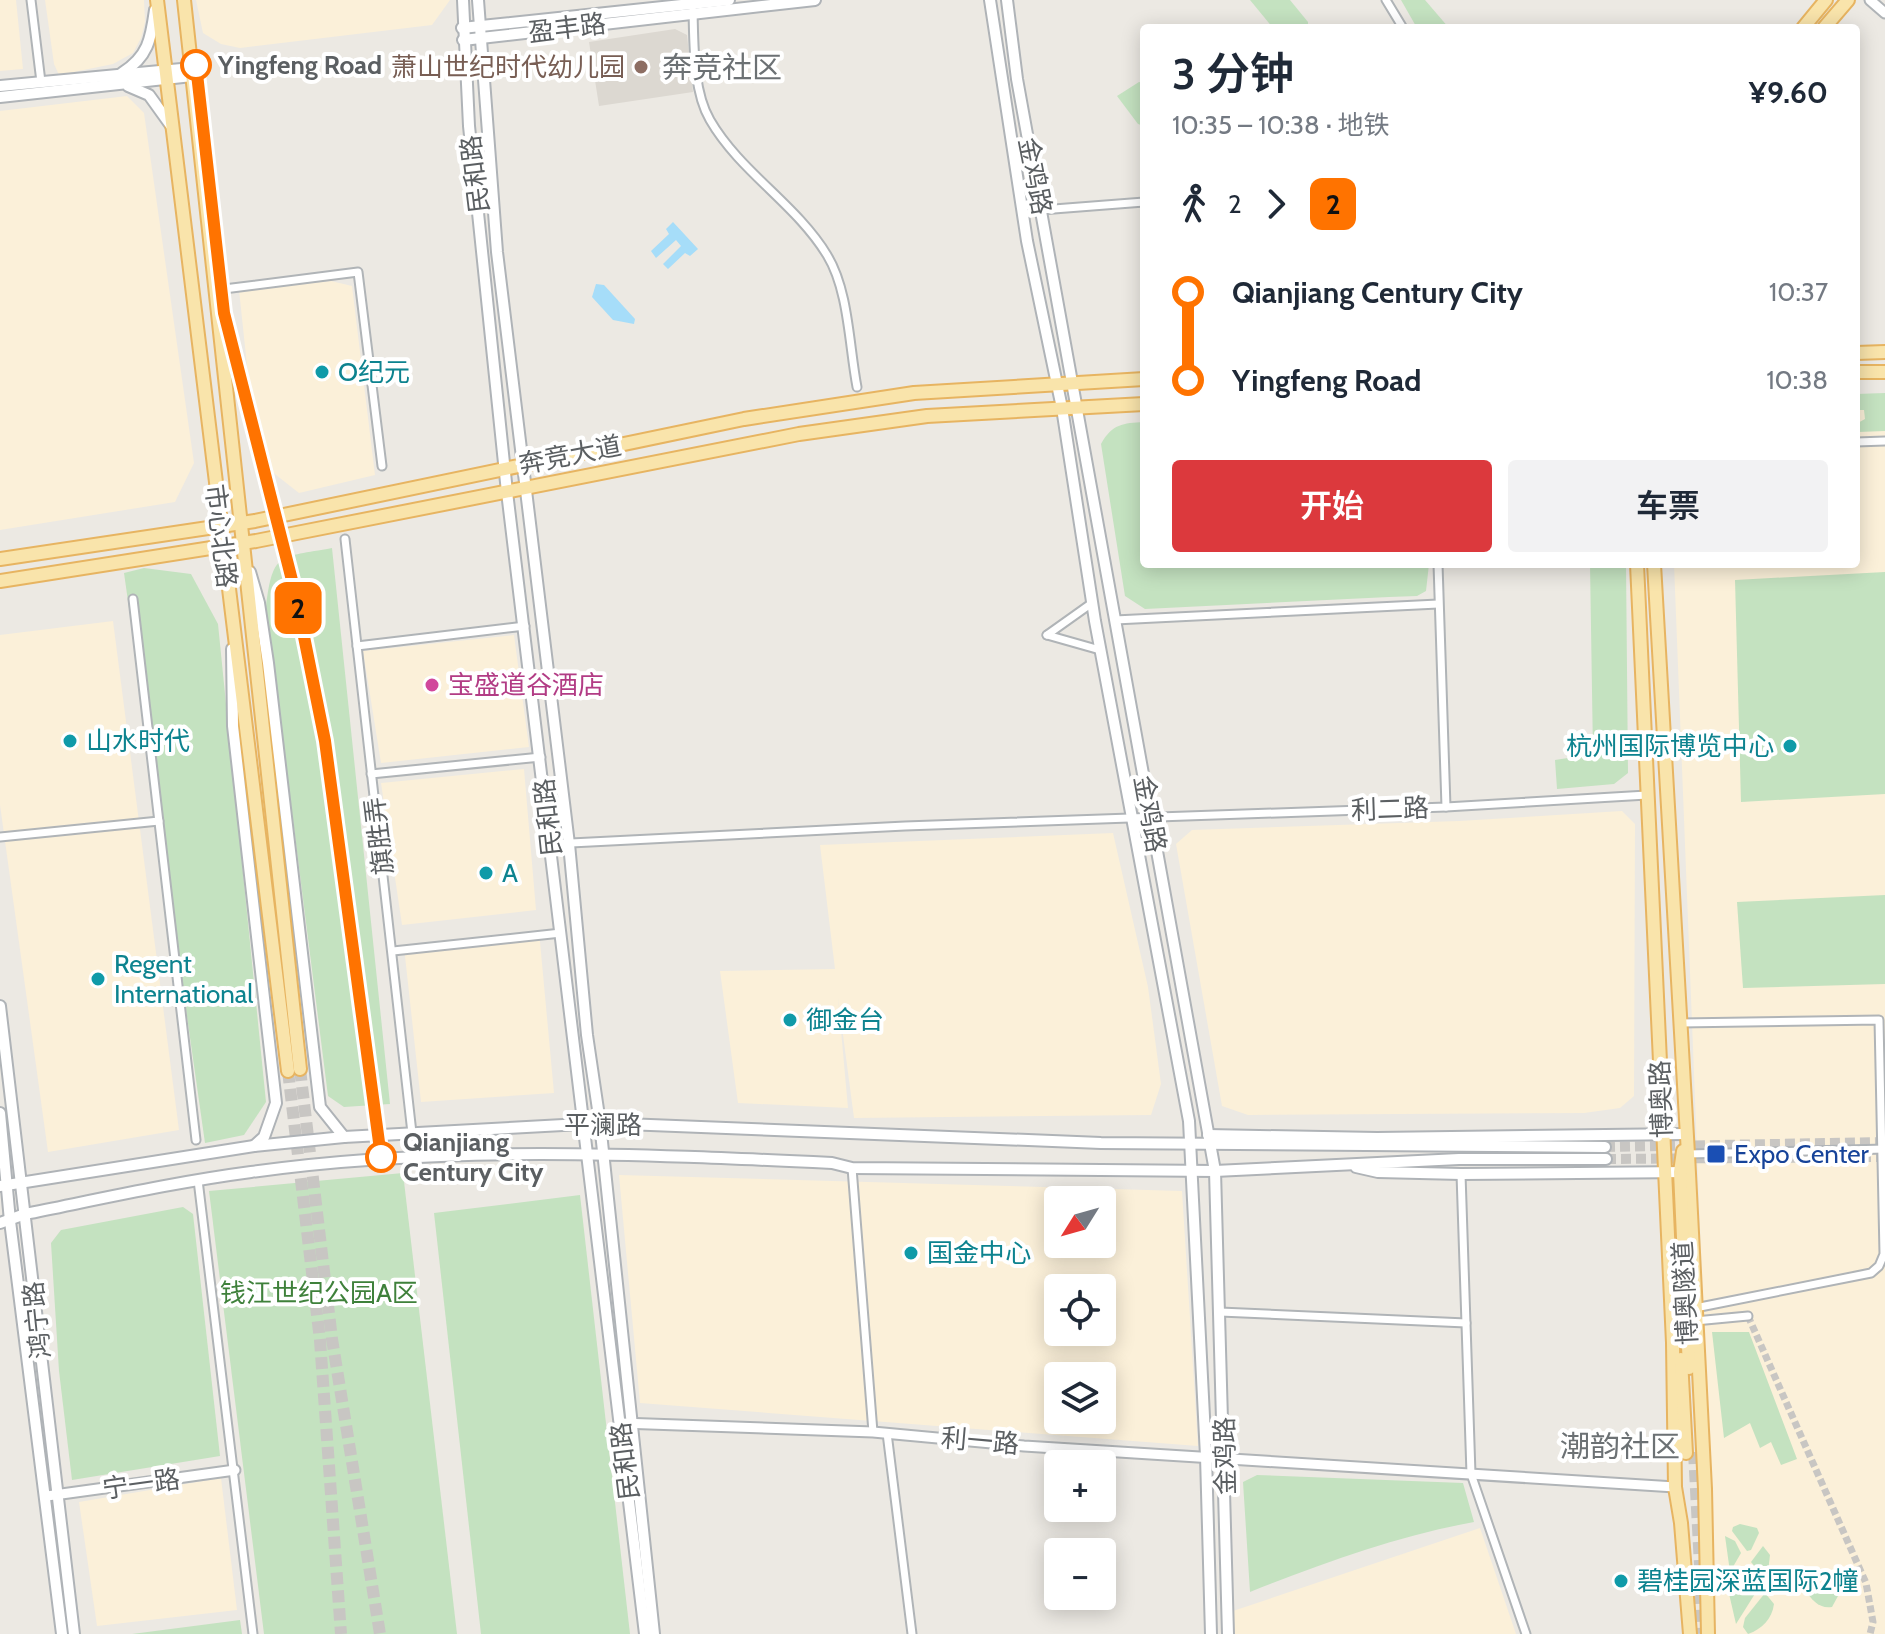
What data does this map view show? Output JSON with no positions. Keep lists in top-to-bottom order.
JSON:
{
  "streets": {
    "main road": [
      "盈丰路",
      "民和路",
      "金鸡路",
      "奔竞大道",
      "市心北路",
      "博奥路",
      "平澜路",
      "博奥隧道",
      "鸿宁路"
    ],
    "street": [
      "利二路",
      "旗胜弄",
      "利一路",
      "宁一路"
    ]
  },
  "crossings": [
    ["盈丰路", "民和路"],
    ["民和路", "奔竞大道"],
    ["民和路", "利二路"],
    ["民和路", "平澜路"],
    ["民和路", "利一路"],
    ["金鸡路", "奔竞大道"],
    ["金鸡路", "利二路"],
    ["金鸡路", "平澜路"],
    ["金鸡路", "利一路"],
    ["奔竞大道", "市心北路"],
    ["利二路", "博奥路"],
    ["旗胜弄", "平澜路"],
    ["博奥路", "博奥隧道"],
    ["博奥路", "利一路"],
    ["平澜路", "鸿宁路"],
    ["鸿宁路", "宁一路"]
  ],
  "districts": ["奔竞社区", "潮韵社区"],
  "parks": ["钱江世纪公园A区"],
  "places": {
    "other": [
      "Yingfeng Road",
      "萧山世纪时代幼儿园",
      "O纪元",
      "宝盛道谷酒店",
      "山水时代",
      "杭州国际博览中心",
      "A",
      "Regent International",
      "御金台",
      "Qianjiang Century City",
      "国金中心",
      "碧桂园深蓝国际2幢"
    ],
    "transit": ["Expo Center"]
  },
  "lines": ["metro line 2"],
  "north": "bottom left",
  "page": {
    "on_map": "2",
    "heading": ["3 分钟", "10:35 – 10:38 · 地铁", "¥9.60"],
    "legs": ["2", "2"],
    "list": [
      {
        "name": "Qianjiang Century City",
        "value": "10:37"
      },
      {
        "name": "Yingfeng Road",
        "value": "10:38"
      }
    ],
    "buttons": ["开始", "车票"],
    "map_buttons": ["+", "−"]
  }
}
